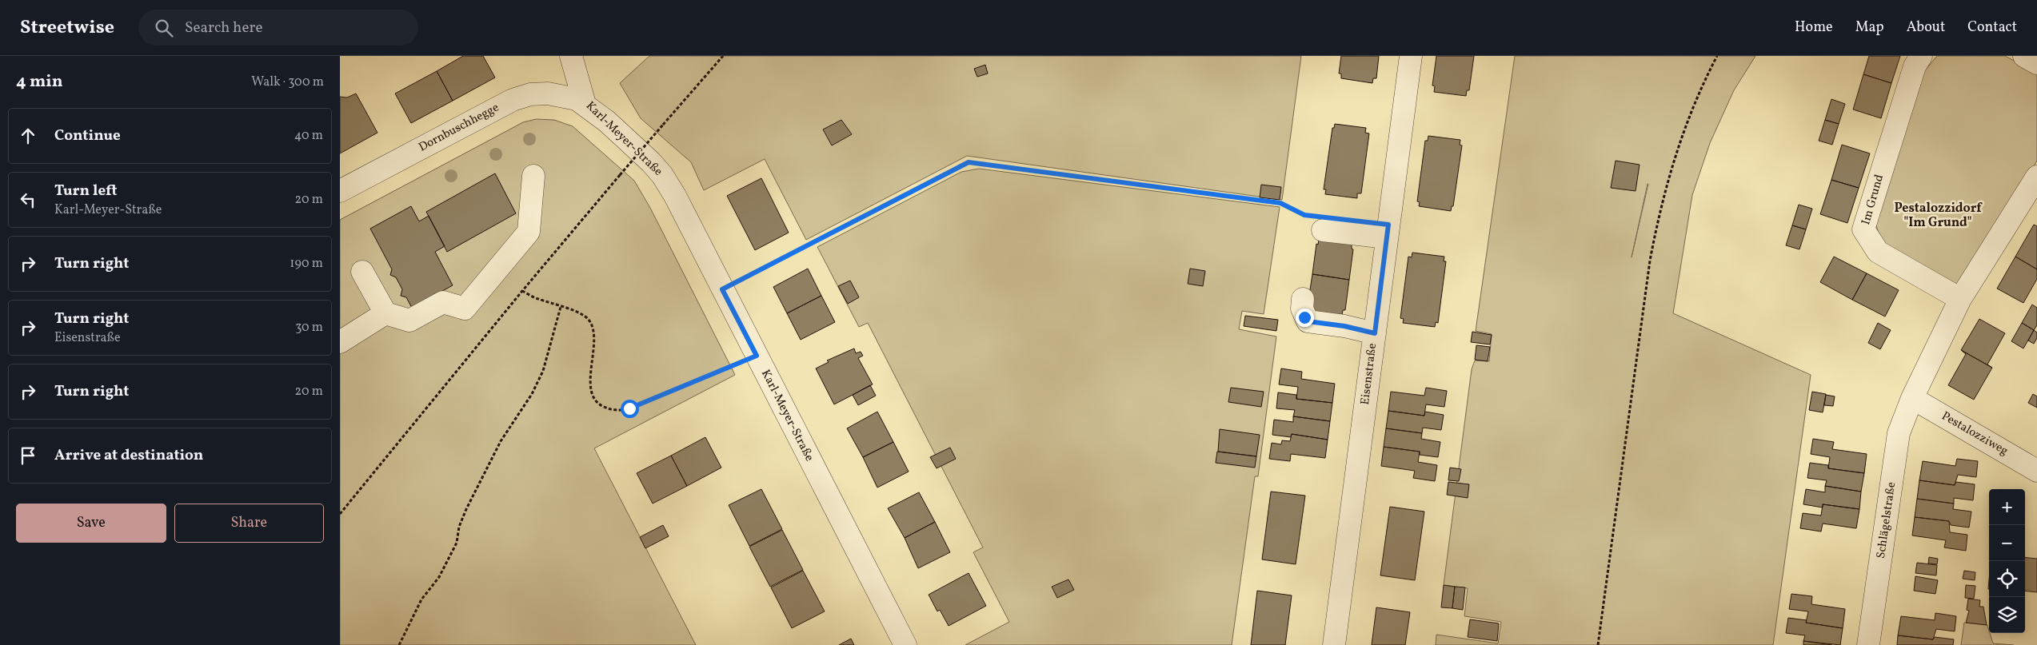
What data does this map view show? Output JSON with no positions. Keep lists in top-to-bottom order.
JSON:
{
  "streets": {
    "street": [
      "Dornbuschhegge",
      "Karl-Meyer-Straße",
      "Im Grund",
      "Eisenstraße",
      "Pestalozziweg",
      "Schlägelstraße"
    ]
  },
  "crossings": [
    ["Dornbuschhegge", "Karl-Meyer-Straße"],
    ["Pestalozziweg", "Schlägelstraße"]
  ],
  "districts": ["Pestalozzidorf \"Im Grund\""],
  "page": {
    "header": "Streetwise",
    "search": "Search here",
    "nav": [
      "Home",
      "Map",
      "About",
      "Contact"
    ],
    "heading": ["4 min", "Walk · 300 m"],
    "list": [
      ["Continue", "40 m"],
      ["Turn left", "Karl-Meyer-Straße", "20 m"],
      ["Turn right", "190 m"],
      ["Turn right", "Eisenstraße", "30 m"],
      ["Turn right", "20 m"],
      "Arrive at destination"
    ],
    "map_buttons": ["+", "−"],
    "buttons": ["Save", "Share"]
  }
}
